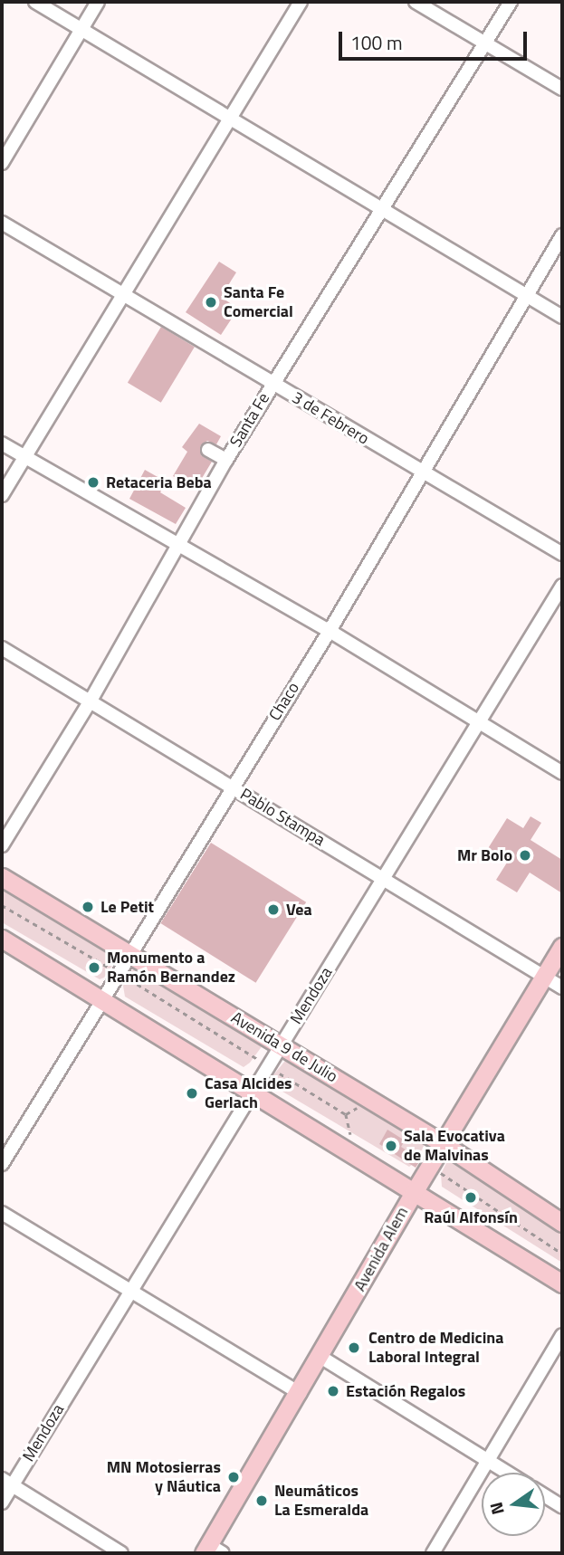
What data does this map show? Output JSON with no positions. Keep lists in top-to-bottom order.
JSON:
{
  "streets": {
    "main road": ["Avenida 9 de Julio", "Avenida Alem"],
    "street": [
      "3 de Febrero",
      "Santa Fe",
      "Chaco",
      "Pablo Stampa",
      "Mendoza"
    ]
  },
  "crossings": [
    ["3 de Febrero", "Santa Fe"],
    ["3 de Febrero", "Chaco"],
    ["Santa Fe", "Pablo Stampa"],
    ["Chaco", "Pablo Stampa"],
    ["Chaco", "Avenida 9 de Julio"],
    ["Pablo Stampa", "Mendoza"],
    ["Pablo Stampa", "Avenida Alem"],
    ["Mendoza", "Avenida 9 de Julio"],
    ["Avenida 9 de Julio", "Avenida Alem"]
  ],
  "places": [
    "Santa Fe Comercial",
    "Retaceria Beba",
    "Mr Bolo",
    "Le Petit",
    "Vea",
    "Monumento a Ramón Bernandez",
    "Casa Alcides Gerlach",
    "Sala Evocativa de Malvinas",
    "Raúl Alfonsín",
    "Centro de Medicina Laboral Integral",
    "Estación Regalos",
    "MN Motosierras y Náutica",
    "Neumáticos La Esmeralda"
  ],
  "scale_bar": "100 m",
  "north": "left"
}
